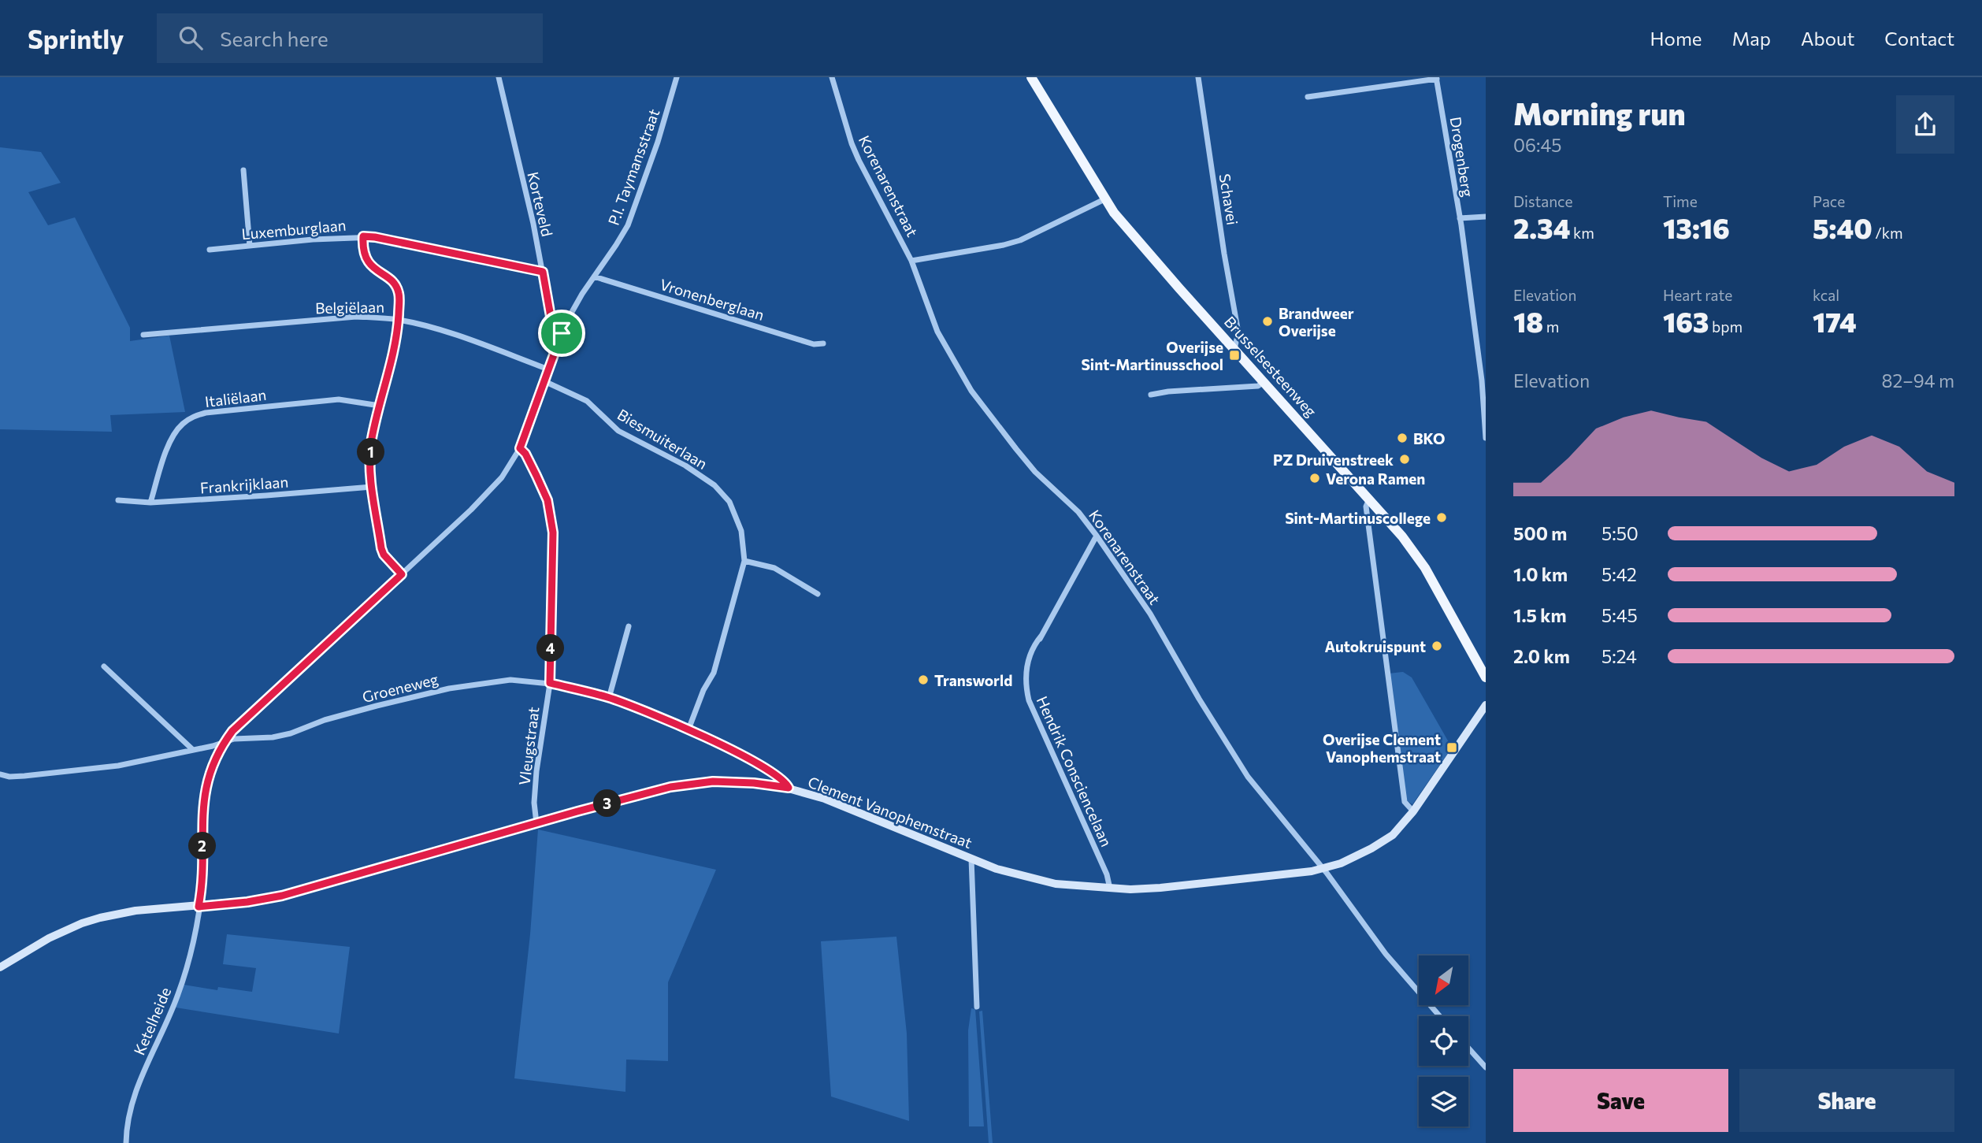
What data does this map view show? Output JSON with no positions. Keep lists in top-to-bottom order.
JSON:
{
  "streets": {
    "main road": ["Brusselsesteenweg"],
    "street": [
      "Drogenberg",
      "P.I. Taymansstraat",
      "Korenarenstraat",
      "Schavei",
      "Korteveld",
      "Luxemburglaan",
      "Vronenberglaan",
      "Belgiëlaan",
      "Italiëlaan",
      "Biesmuiterlaan",
      "Frankrijklaan",
      "Groeneweg",
      "Vleugstraat",
      "Hendrik Consciencelaan",
      "Clement Vanophemstraat",
      "Ketelheide"
    ]
  },
  "crossings": [
    ["P.I. Taymansstraat", "Korteveld"],
    ["P.I. Taymansstraat", "Vronenberglaan"],
    ["P.I. Taymansstraat", "Belgiëlaan"],
    ["P.I. Taymansstraat", "Biesmuiterlaan"],
    ["P.I. Taymansstraat", "Groeneweg"],
    ["P.I. Taymansstraat", "Vleugstraat"],
    ["P.I. Taymansstraat", "Clement Vanophemstraat"],
    ["P.I. Taymansstraat", "Ketelheide"],
    ["Korenarenstraat", "Hendrik Consciencelaan"],
    ["Korenarenstraat", "Clement Vanophemstraat"],
    ["Schavei", "Brusselsesteenweg"],
    ["Korteveld", "Luxemburglaan"],
    ["Italiëlaan", "Frankrijklaan"],
    ["Biesmuiterlaan", "Groeneweg"],
    ["Groeneweg", "Vleugstraat"],
    ["Groeneweg", "Clement Vanophemstraat"],
    ["Vleugstraat", "Clement Vanophemstraat"],
    ["Hendrik Consciencelaan", "Clement Vanophemstraat"],
    ["Clement Vanophemstraat", "Ketelheide"]
  ],
  "places": {
    "other": [
      "Brandweer Overijse",
      "BKO",
      "PZ Druivenstreek",
      "Verona Ramen",
      "Sint-Martinuscollege",
      "Autokruispunt",
      "Transworld"
    ],
    "transit": ["Overijse Sint-Martinusschool", "Overijse Clement Vanophemstraat"]
  },
  "north": "bottom left",
  "page": {
    "header": "Sprintly",
    "search": "Search here",
    "nav": [
      "Home",
      "Map",
      "About",
      "Contact"
    ],
    "heading": ["Morning run", "06:45"],
    "stats": [
      ["Distance", "2.34 km"],
      ["Time", "13:16"],
      ["Pace", "5:40 /km"],
      ["Elevation", "18 m"],
      ["Heart rate", "163 bpm"],
      ["kcal", "174"]
    ],
    "chart": ["Elevation", "82–94 m"],
    "pins": [
      "1",
      "4",
      "3",
      "2"
    ],
    "list": [
      {
        "name": "500 m",
        "note": "5:50"
      },
      {
        "name": "1.0 km",
        "note": "5:42"
      },
      {
        "name": "1.5 km",
        "note": "5:45"
      },
      {
        "name": "2.0 km",
        "note": "5:24"
      }
    ],
    "buttons": ["Save", "Share"]
  }
}
